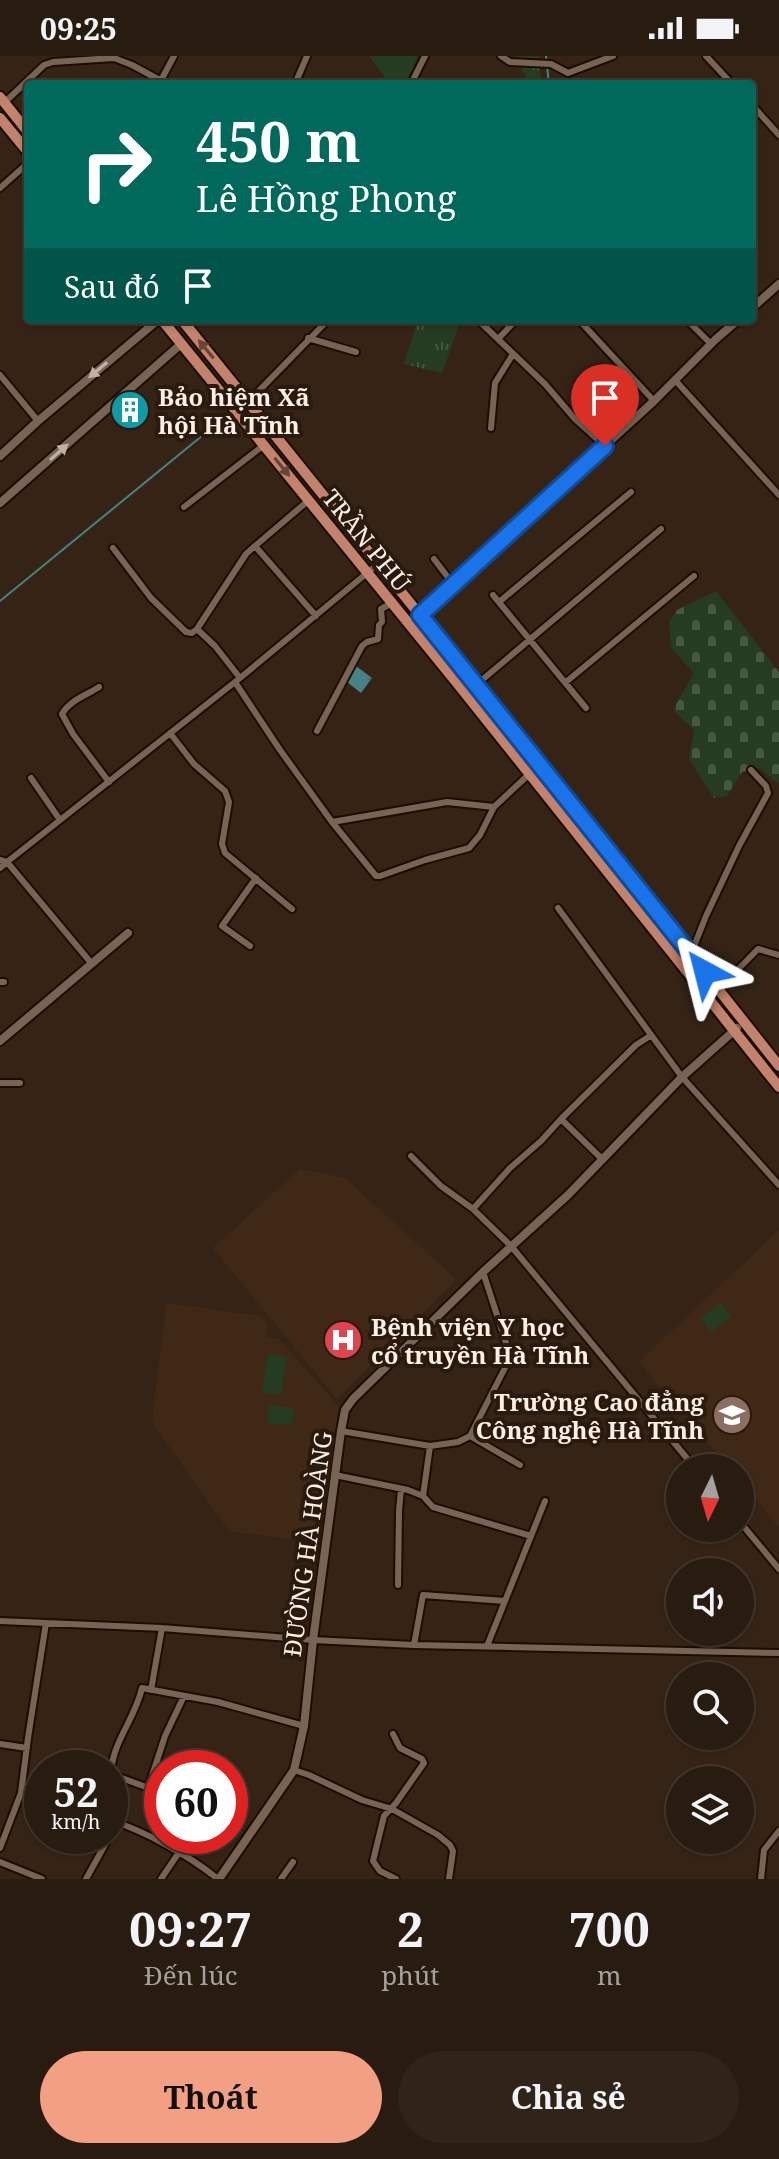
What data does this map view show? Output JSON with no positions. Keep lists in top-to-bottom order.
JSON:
{
  "streets": {
    "main road": ["TRẦN PHÚ"],
    "street": ["ĐƯỜNG HÀ HOÀNG"]
  },
  "crossings": [
    ["TRẦN PHÚ", "ĐƯỜNG HÀ HOÀNG"]
  ],
  "places": {
    "building": ["Bảo hiệm Xã hội Hà Tĩnh"],
    "hospital": ["Bệnh viện Y học cổ truyền Hà Tĩnh"],
    "school or university": ["Trường Cao đẳng Công nghệ Hà Tĩnh"]
  },
  "north": "bottom",
  "page": {
    "status": "09:25",
    "turn": ["450 m", "Lê Hồng Phong"],
    "then": "Sau đó",
    "speed": "52 km/h",
    "limit": "60",
    "eta": [
      "09:27",
      "Đến lúc",
      "2",
      "phút",
      "700",
      "m"
    ],
    "buttons": ["Thoát", "Chia sẻ"]
  }
}
